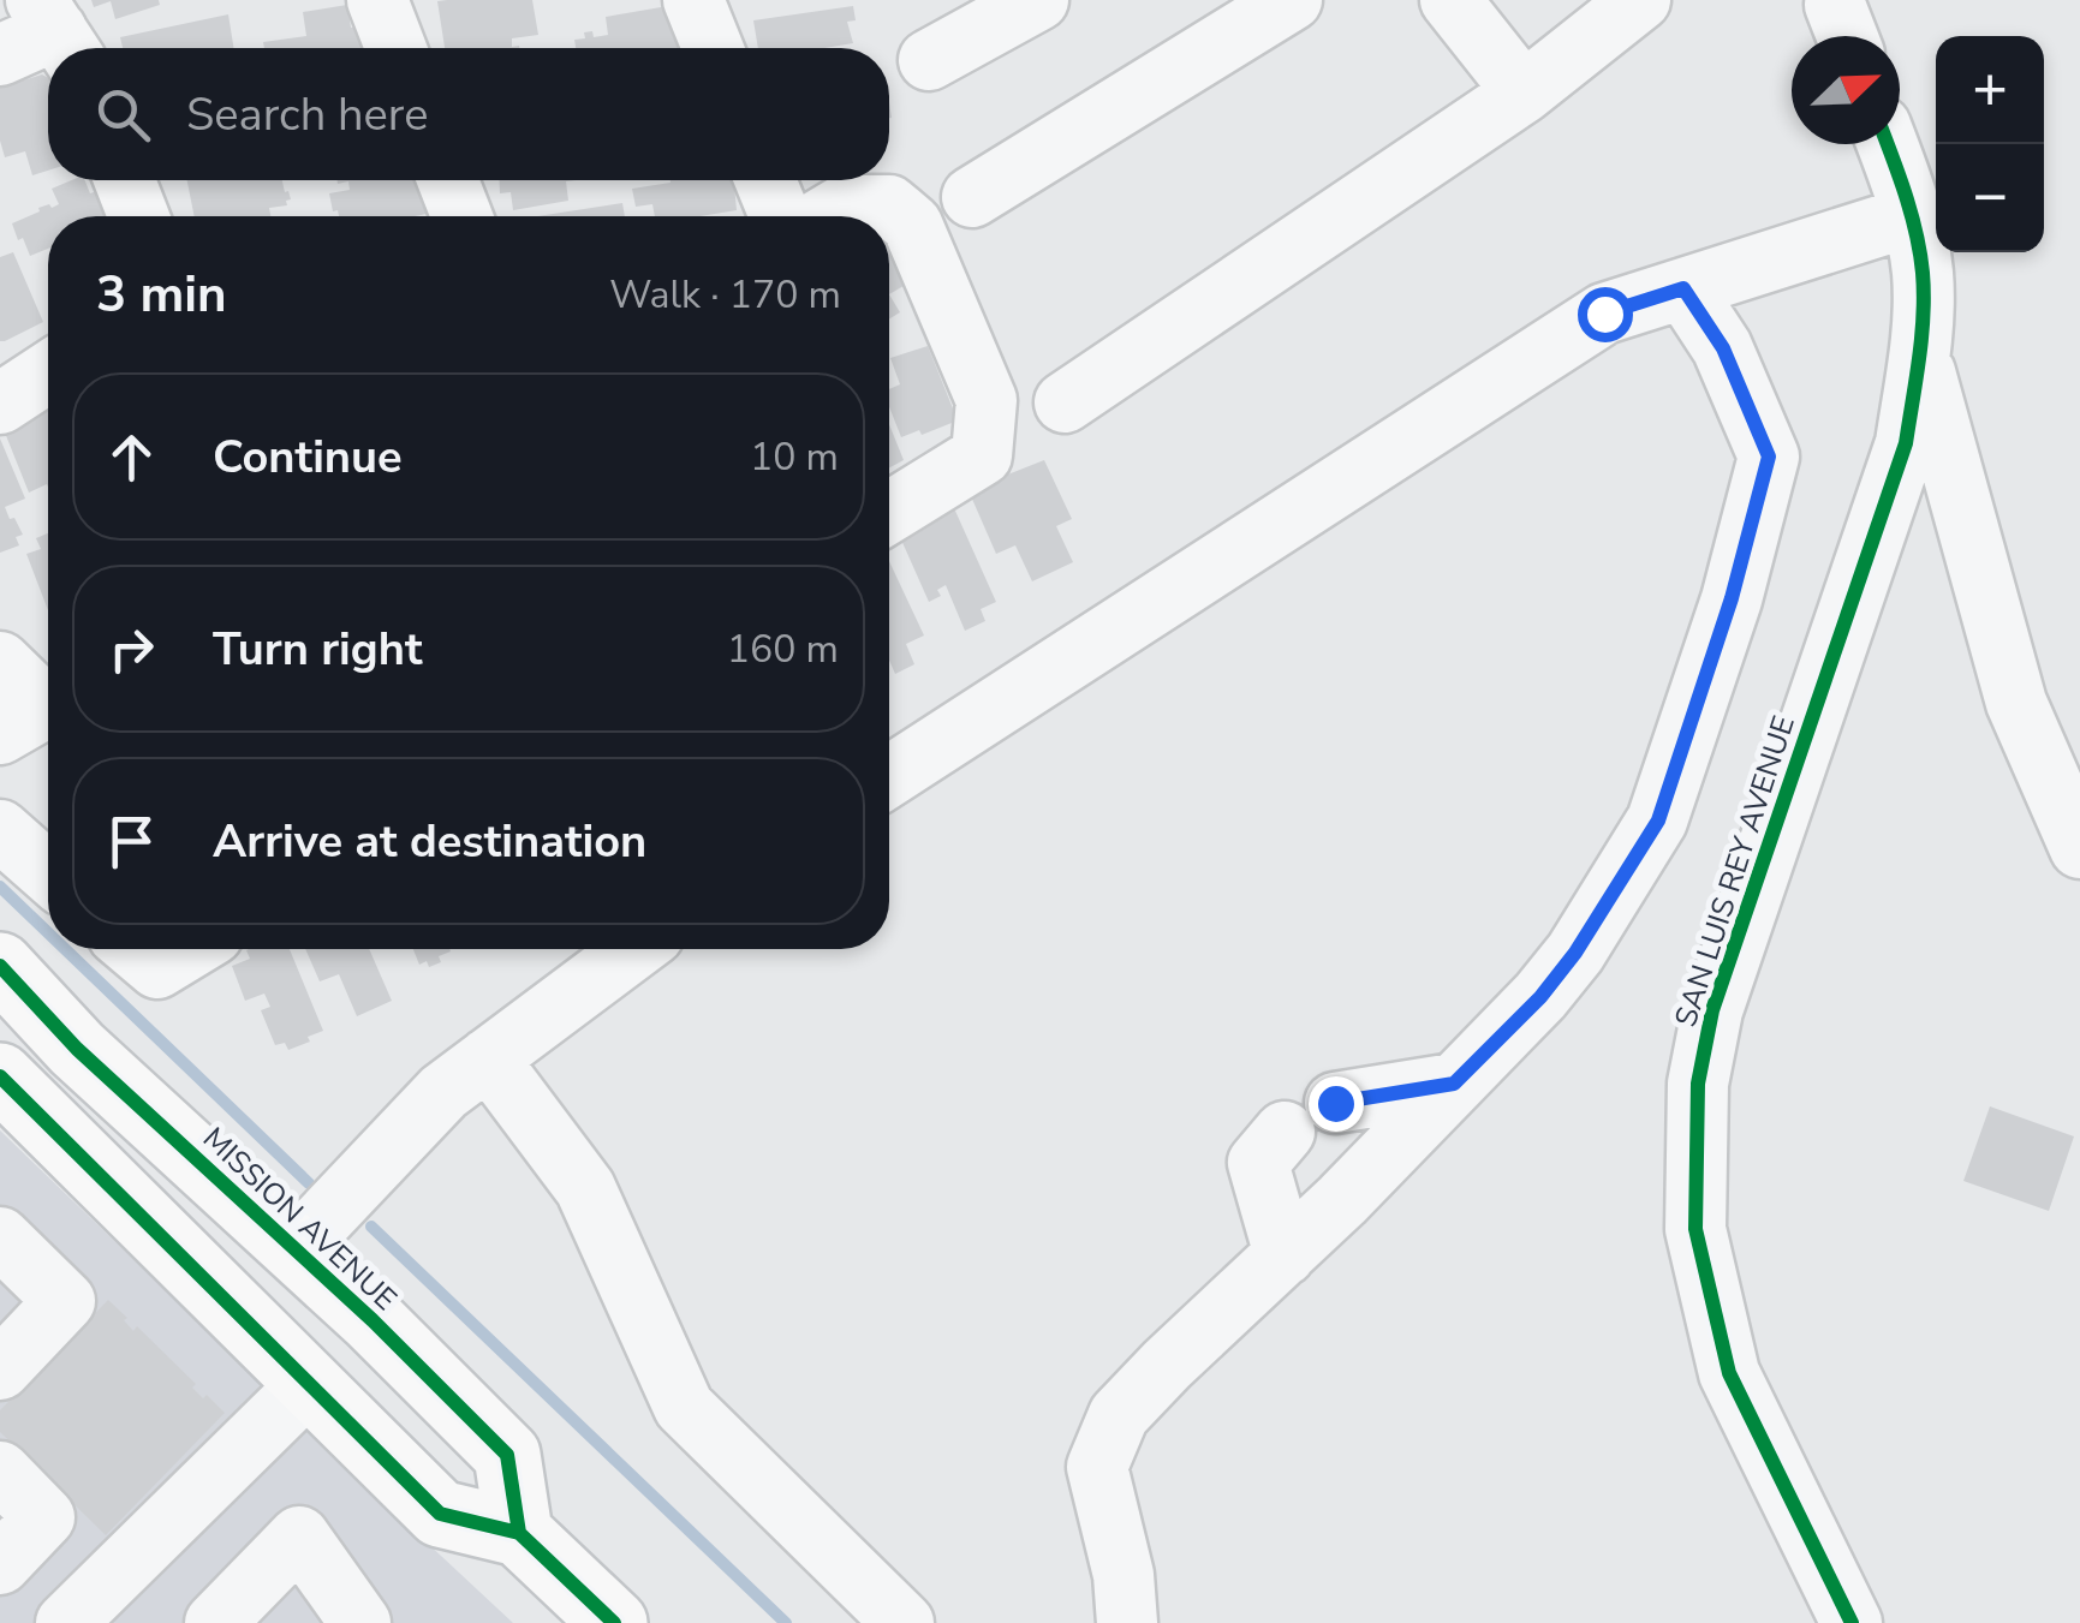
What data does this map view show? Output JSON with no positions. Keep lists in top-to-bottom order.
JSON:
{
  "streets": {
    "main road": ["MISSION AVENUE"],
    "street": ["SAN LUIS REY AVENUE"]
  },
  "north": "top right",
  "page": {
    "map_buttons": ["+", "−"],
    "search": "Search here",
    "heading": ["3 min", "Walk · 170 m"],
    "list": [
      ["Continue", "10 m"],
      ["Turn right", "160 m"],
      "Arrive at destination"
    ]
  }
}
